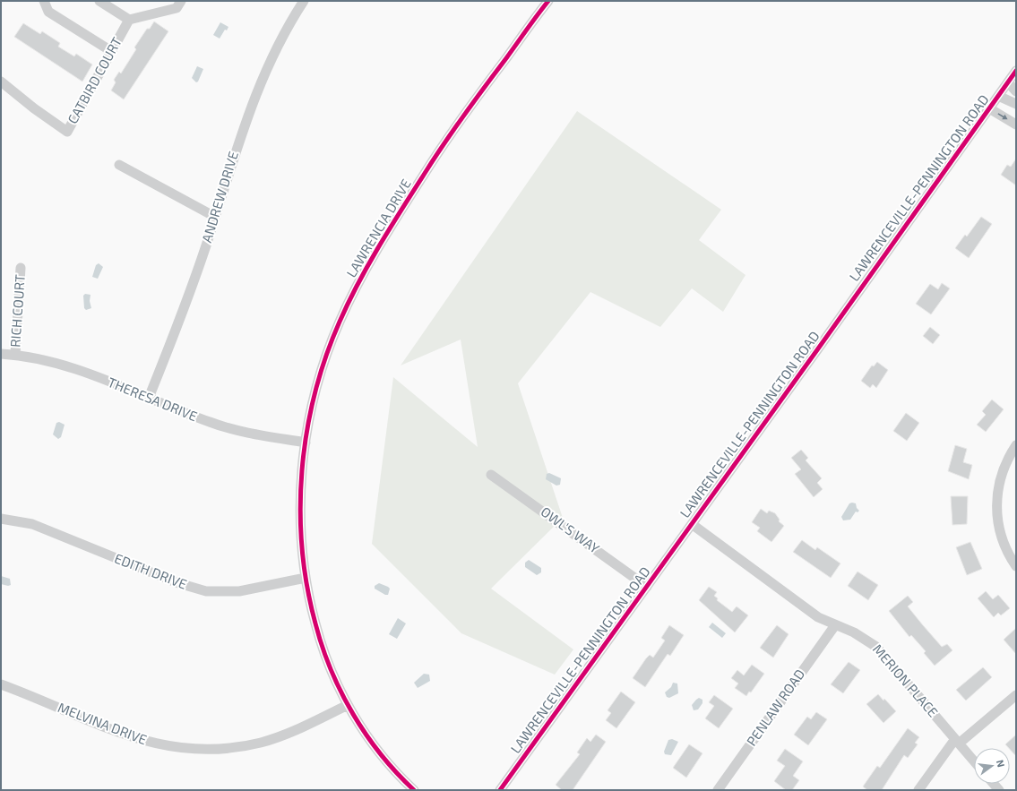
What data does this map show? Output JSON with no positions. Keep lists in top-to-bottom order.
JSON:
{
  "streets": {
    "street": [
      "CATBIRD COURT",
      "LAWRENCEVILLE-PENNINGTON ROAD",
      "ANDREW DRIVE",
      "LAWRENCIA DRIVE",
      "RICH COURT",
      "THERESA DRIVE",
      "OWL'S WAY",
      "EDITH DRIVE",
      "MERION PLACE",
      "PENLAW ROAD",
      "MELVINA DRIVE"
    ]
  },
  "crossings": [
    ["LAWRENCEVILLE-PENNINGTON ROAD", "OWL'S WAY"],
    ["LAWRENCEVILLE-PENNINGTON ROAD", "MERION PLACE"],
    ["ANDREW DRIVE", "THERESA DRIVE"],
    ["LAWRENCIA DRIVE", "THERESA DRIVE"],
    ["LAWRENCIA DRIVE", "EDITH DRIVE"],
    ["LAWRENCIA DRIVE", "MELVINA DRIVE"],
    ["RICH COURT", "THERESA DRIVE"],
    ["MERION PLACE", "PENLAW ROAD"]
  ],
  "north": "right"
}
